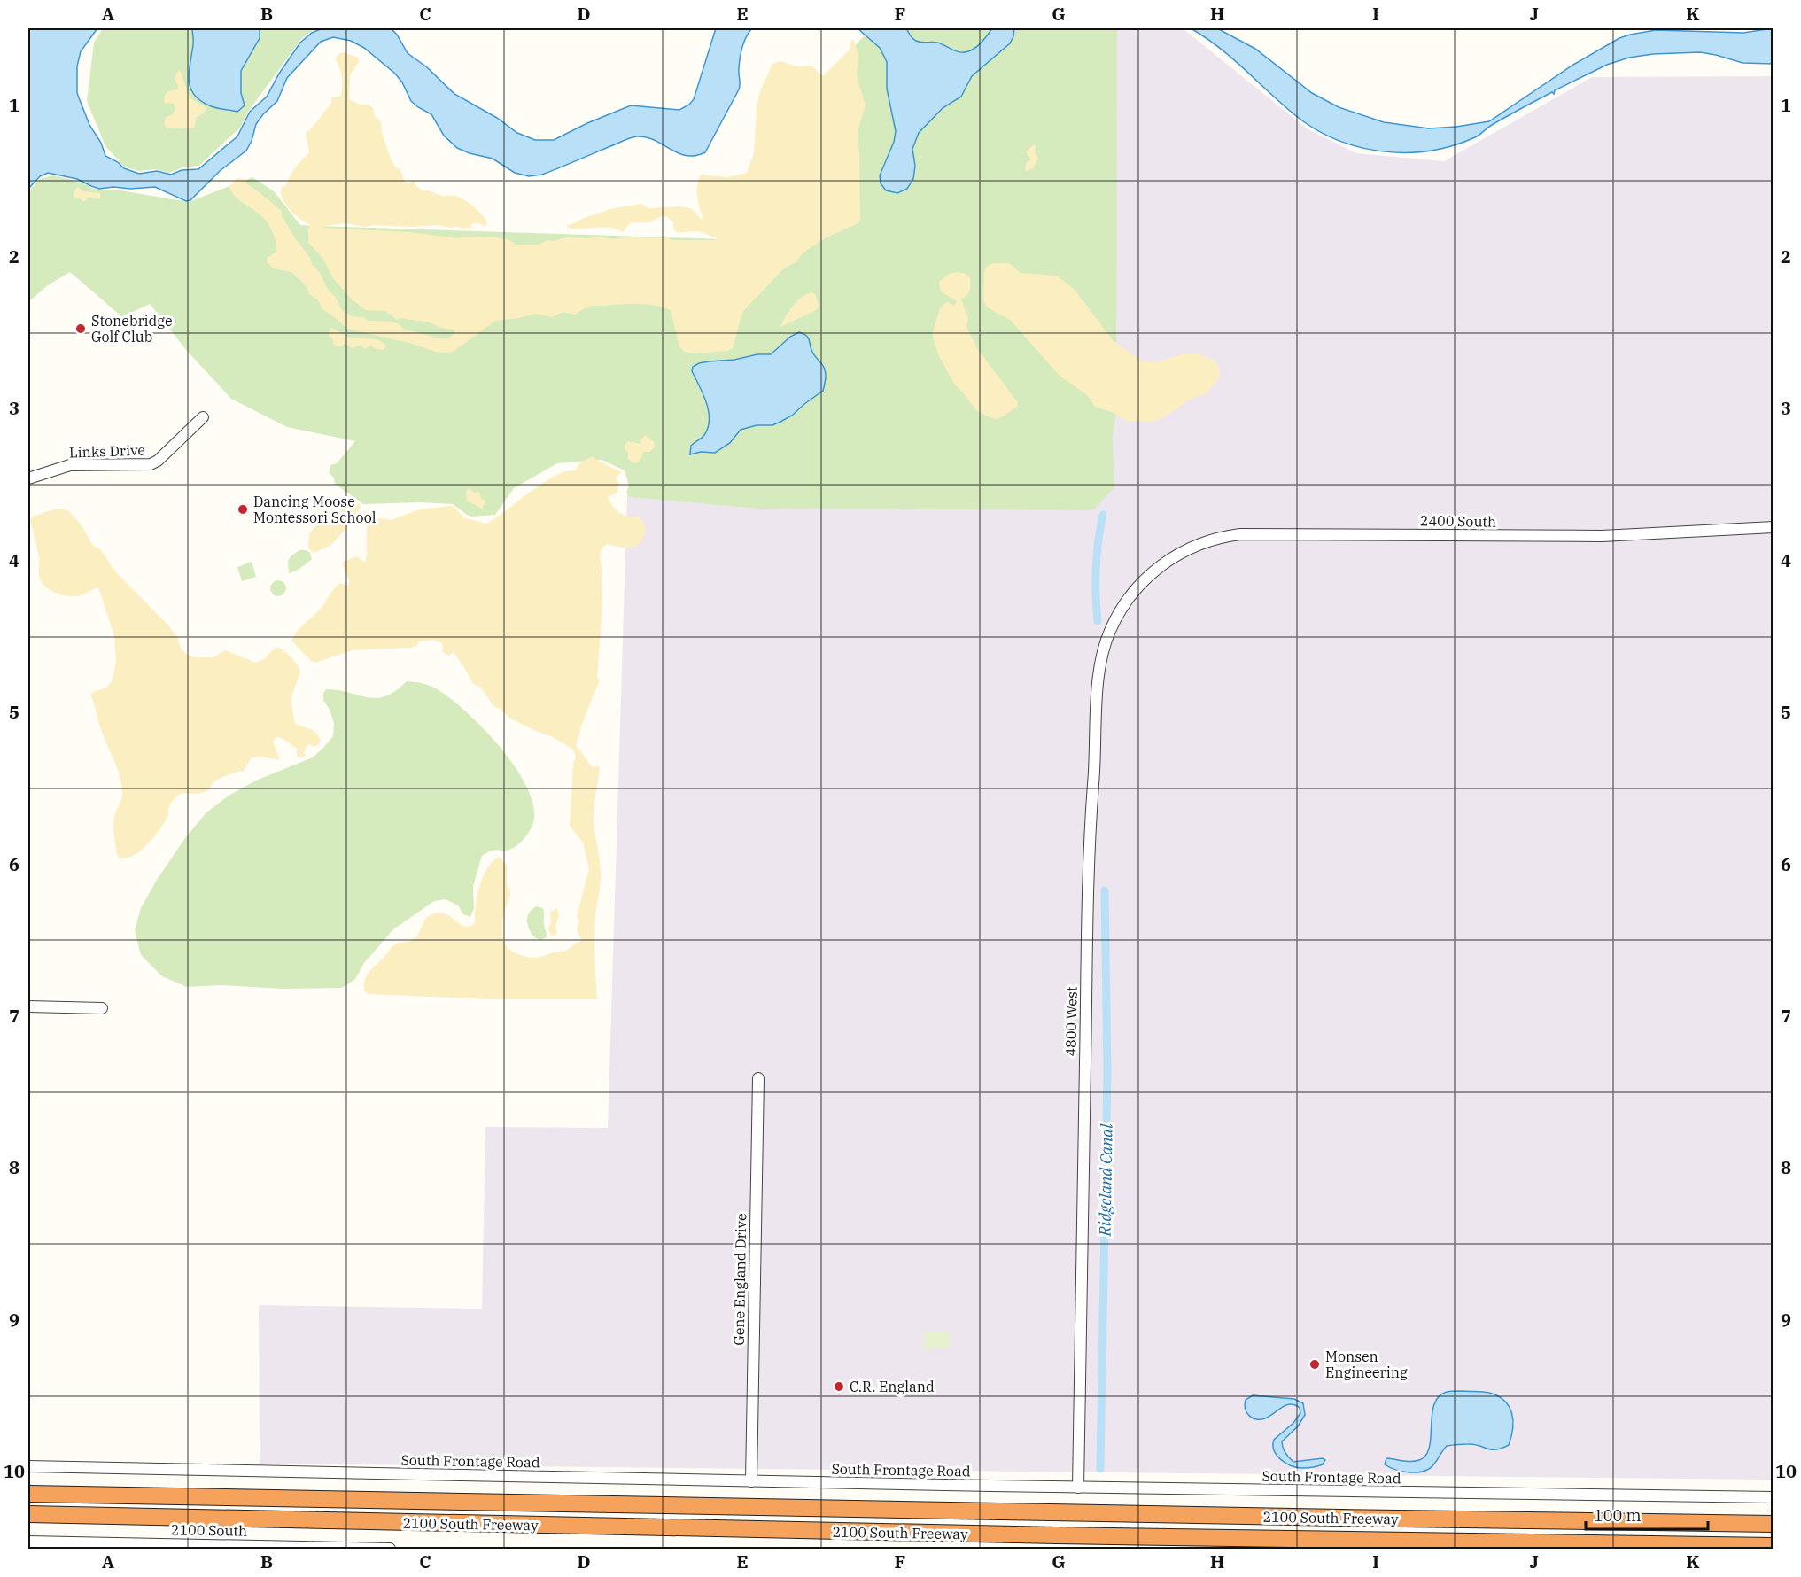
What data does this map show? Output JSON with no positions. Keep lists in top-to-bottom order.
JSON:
{
  "streets": {
    "highway": ["2100 South Freeway"],
    "street": [
      "Links Drive",
      "2400 South",
      "4800 West",
      "Gene England Drive",
      "South Frontage Road",
      "2100 South"
    ]
  },
  "crossings": [
    ["2400 South", "4800 West"],
    ["4800 West", "South Frontage Road"],
    ["Gene England Drive", "South Frontage Road"]
  ],
  "water": ["Ridgeland Canal"],
  "places": [
    "Stonebridge Golf Club",
    "Dancing Moose Montessori School",
    "Monsen Engineering",
    "C.R. England"
  ],
  "scale_bar": "100 m",
  "grid": {
    "columns": [
      "A",
      "B",
      "C",
      "D",
      "E",
      "F",
      "G",
      "H",
      "I",
      "J",
      "K"
    ],
    "rows": [
      "1",
      "2",
      "3",
      "4",
      "5",
      "6",
      "7",
      "8",
      "9",
      "10"
    ]
  }
}
